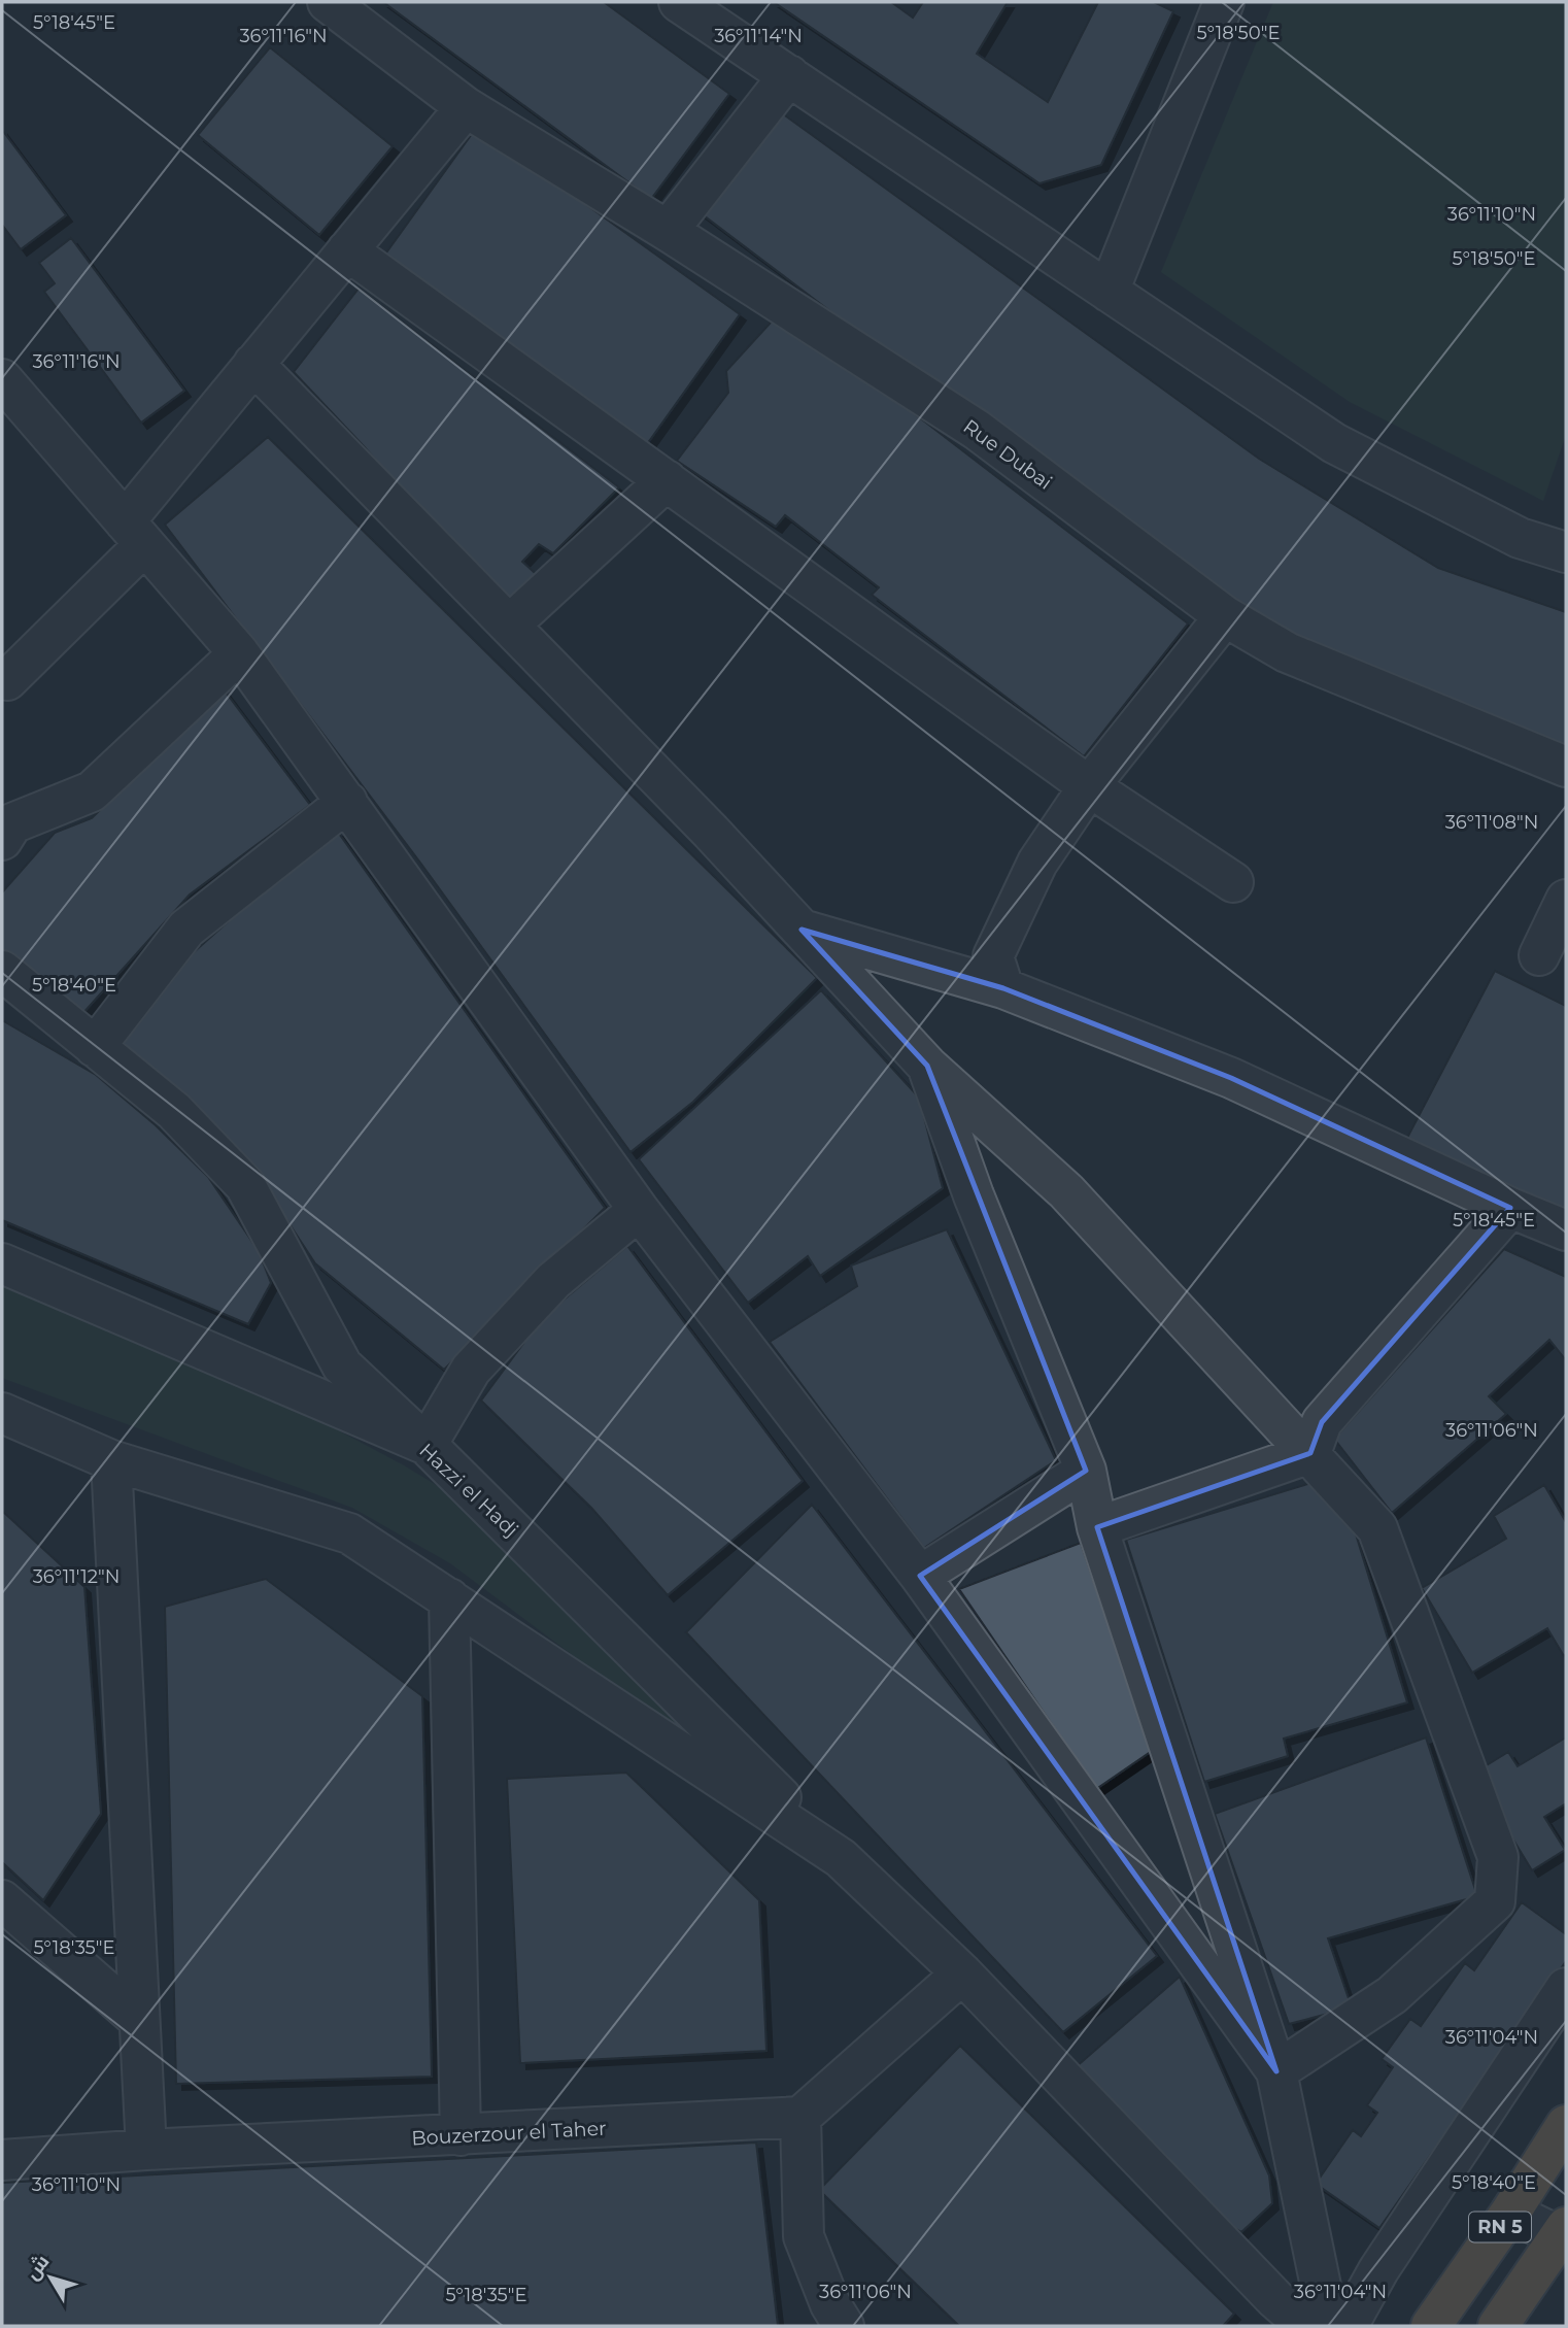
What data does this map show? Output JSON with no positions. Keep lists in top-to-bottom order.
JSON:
{
  "streets": {
    "highway": ["RN 5"],
    "street": ["Rue Dubai", "Hazzi el Hadj", "Bouzerzour el Taher"]
  },
  "north": "top left",
  "coordinates": [
    "5°18'45\"E",
    "5°18'50\"E",
    "36°11'16\"N",
    "36°11'14\"N",
    "36°11'10\"N",
    "36°11'08\"N",
    "5°18'40\"E",
    "36°11'06\"N",
    "36°11'12\"N",
    "5°18'35\"E",
    "36°11'04\"N"
  ]
}
